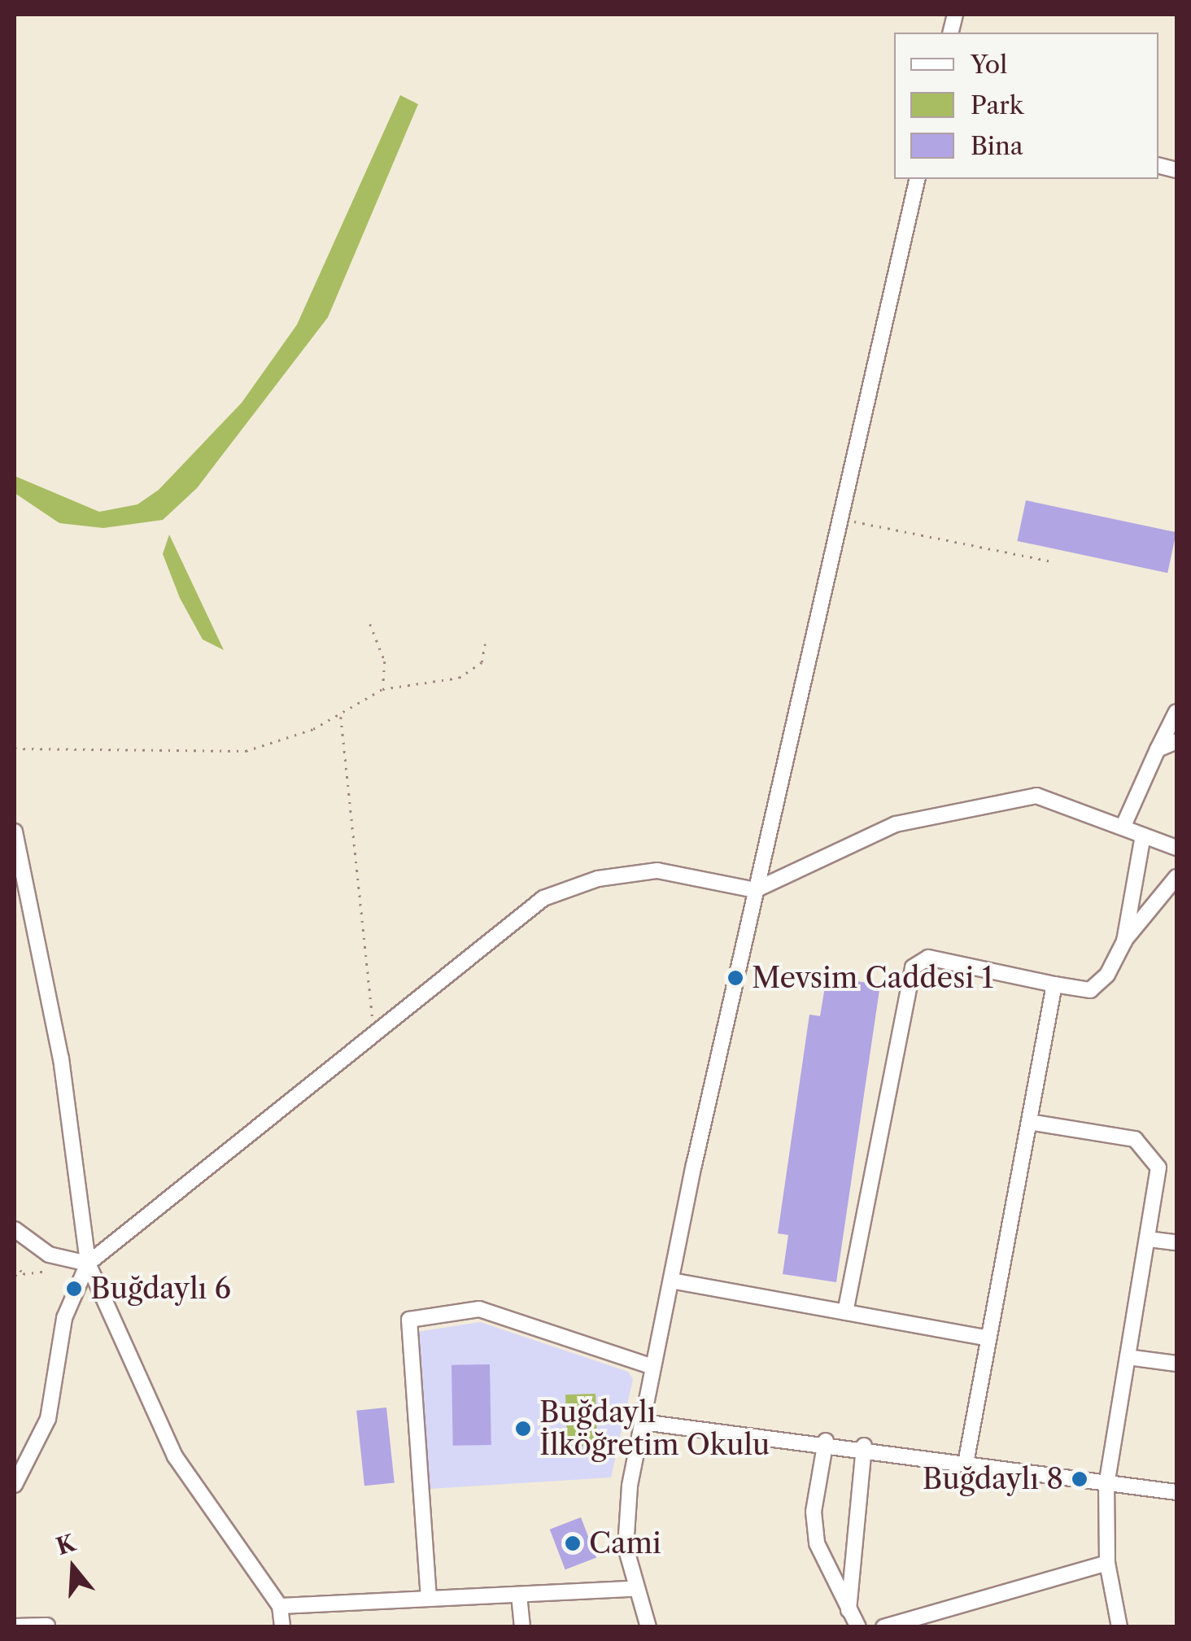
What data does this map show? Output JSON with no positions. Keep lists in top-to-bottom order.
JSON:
{
  "places": [
    "Mevsim Caddesi 1",
    "Buğdaylı 6",
    "Buğdaylı İlköğretim Okulu",
    "Buğdaylı 8",
    "Cami"
  ],
  "legend": ["Yol", "Park", "Bina"],
  "north": "top"
}
